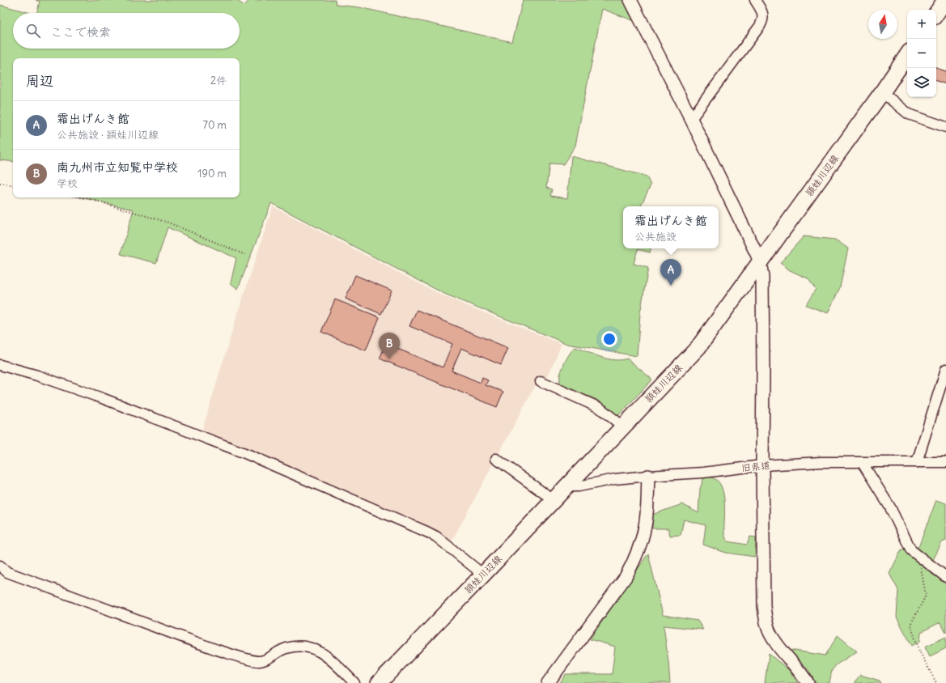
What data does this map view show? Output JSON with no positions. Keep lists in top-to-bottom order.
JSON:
{
  "streets": {
    "main road": ["頴娃川辺線"],
    "street": ["旧県道"]
  },
  "crossings": [
    ["頴娃川辺線", "旧県道"]
  ],
  "north": "top",
  "page": {
    "map_buttons": ["+", "−"],
    "search": "ここで検索",
    "heading": ["周辺", "2件"],
    "list": [
      {
        "mark": "A",
        "name": "霜出げんき館",
        "note": "公共施設 · 頴娃川辺線",
        "value": "70 m"
      },
      {
        "mark": "B",
        "name": "南九州市立知覧中学校",
        "note": "学校",
        "value": "190 m"
      }
    ],
    "popup": ["霜出げんき館", "公共施設"],
    "pins": ["A", "B"]
  }
}
